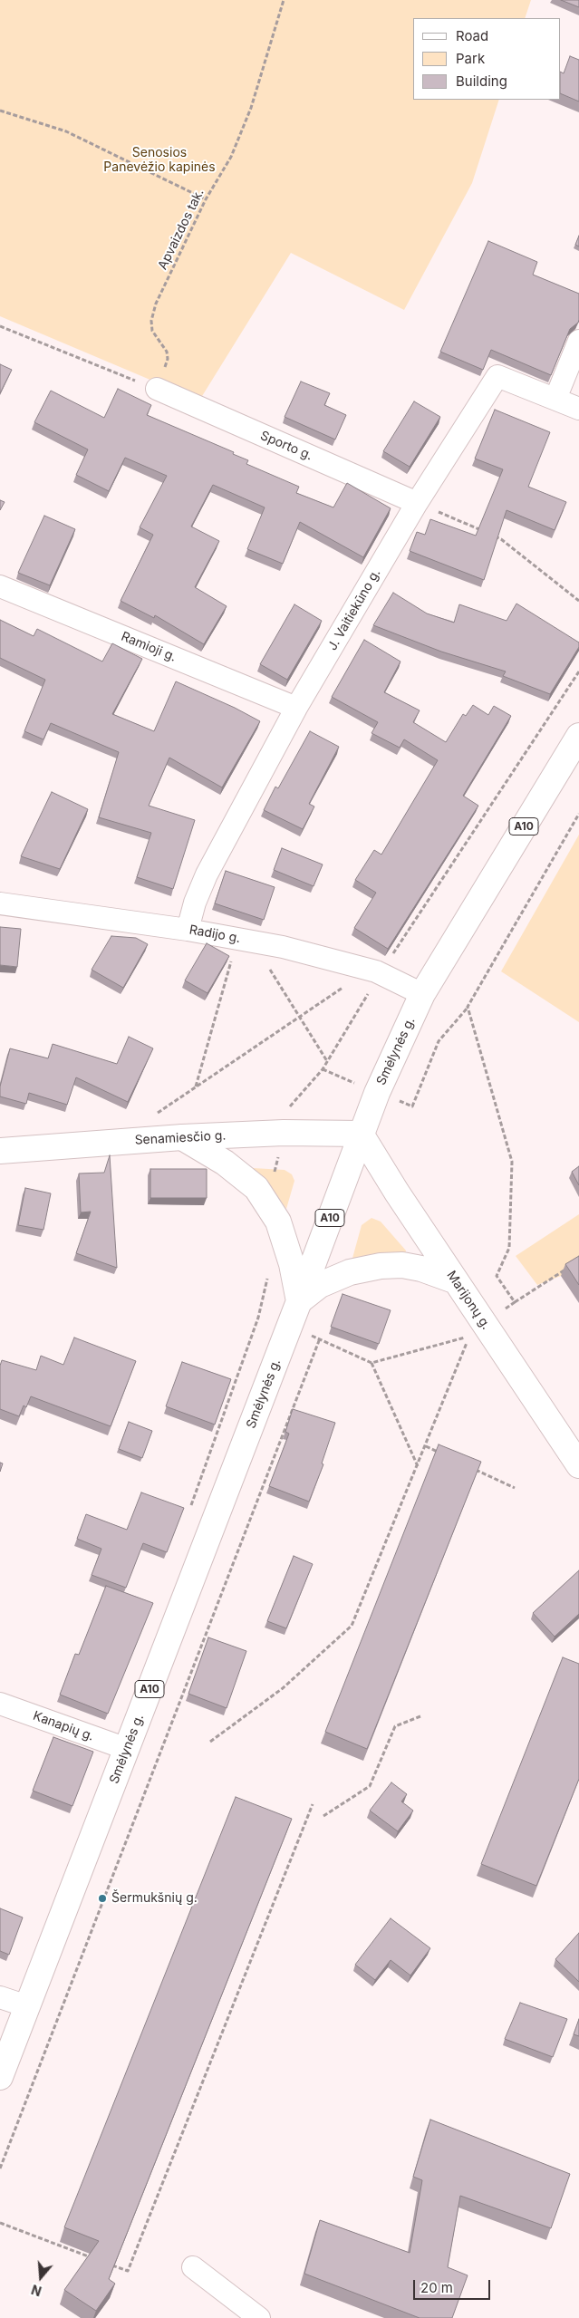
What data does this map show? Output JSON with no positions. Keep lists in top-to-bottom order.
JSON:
{
  "streets": {
    "main road": [
      "A10",
      "Smėlynės g.",
      "Senamiesčio g.",
      "Marijonų g."
    ],
    "street": [
      "Sporto g.",
      "J. Vaitiekūno g.",
      "Ramioji g.",
      "Radijo g.",
      "Kanapių g."
    ],
    "path": ["Apvaizdos tak."]
  },
  "crossings": [
    ["Apvaizdos tak.", "Sporto g."],
    ["Sporto g.", "J. Vaitiekūno g."],
    ["J. Vaitiekūno g.", "Ramioji g."],
    ["J. Vaitiekūno g.", "Radijo g."],
    ["Radijo g.", "Smėlynės g."],
    ["Smėlynės g.", "Senamiesčio g."],
    ["Smėlynės g.", "Marijonų g."],
    ["Smėlynės g.", "Kanapių g."],
    ["Senamiesčio g.", "Marijonų g."]
  ],
  "parks": ["Senosios Panevėžio kapinės"],
  "places": ["Šermukšnių g."],
  "legend": ["Road", "Park", "Building"],
  "scale_bar": "20 m",
  "north": "bottom"
}
